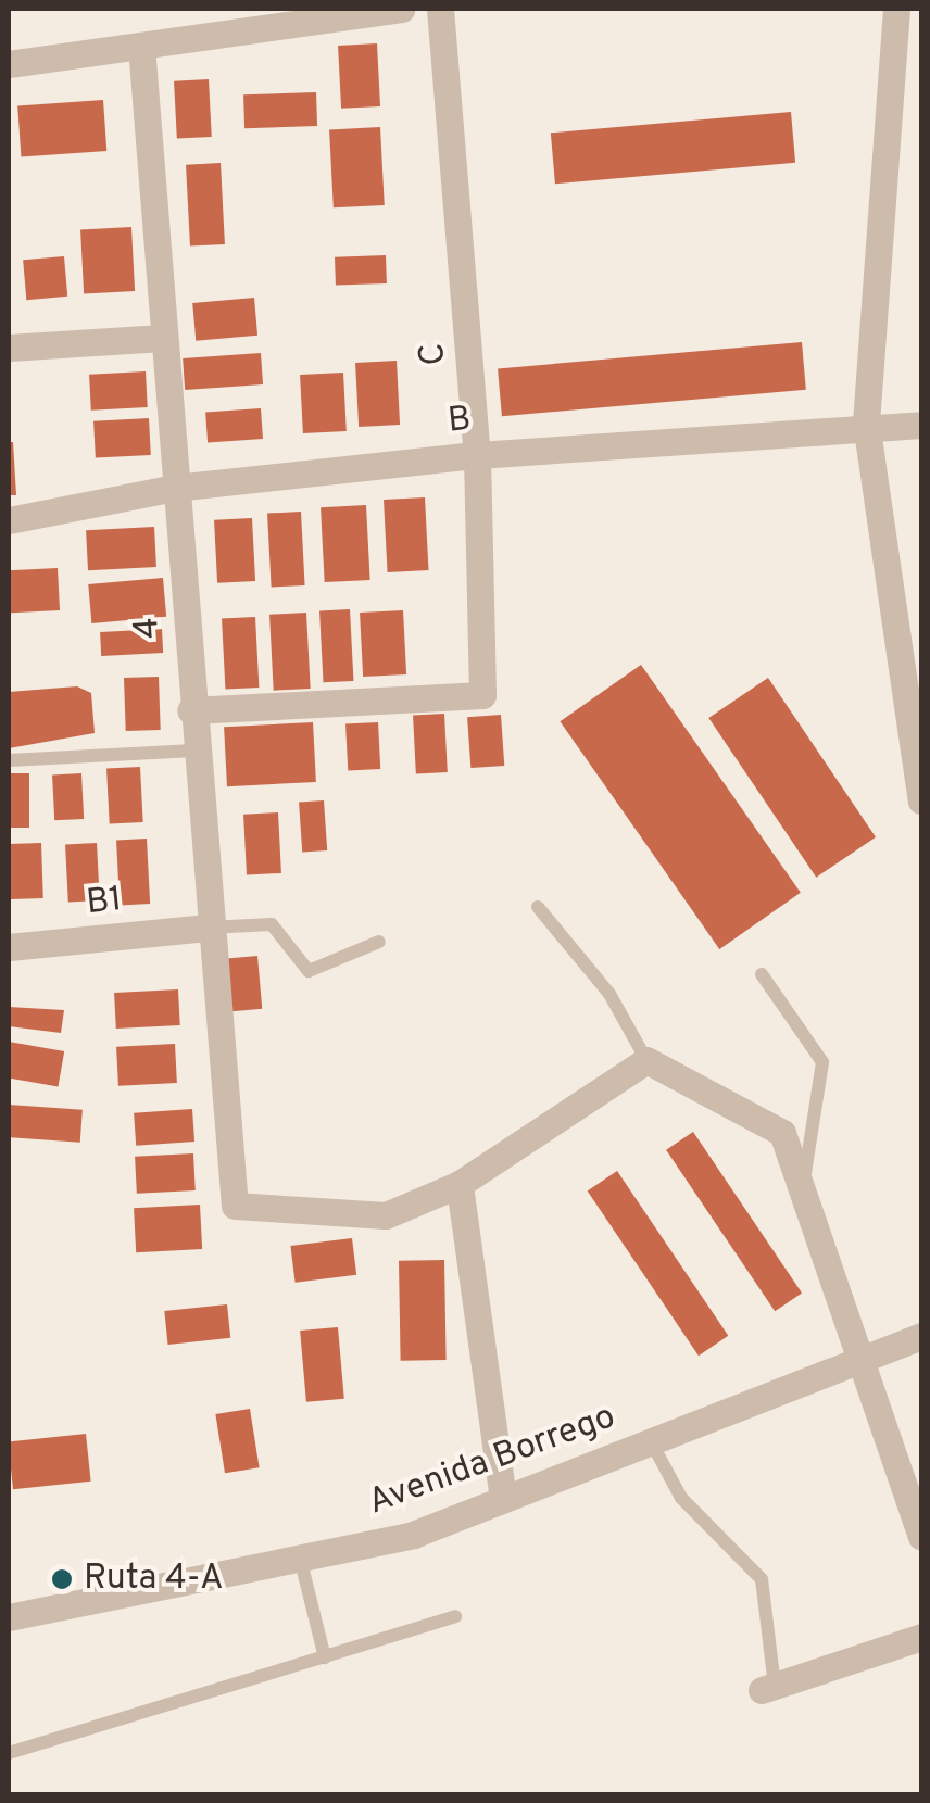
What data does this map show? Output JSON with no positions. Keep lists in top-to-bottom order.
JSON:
{
  "streets": {
    "street": [
      "C",
      "B",
      "4",
      "B1",
      "Avenida Borrego"
    ]
  },
  "crossings": [
    ["C", "B"],
    ["C", "4"],
    ["B", "4"],
    ["4", "B1"]
  ],
  "places": ["Ruta 4-A"]
}
